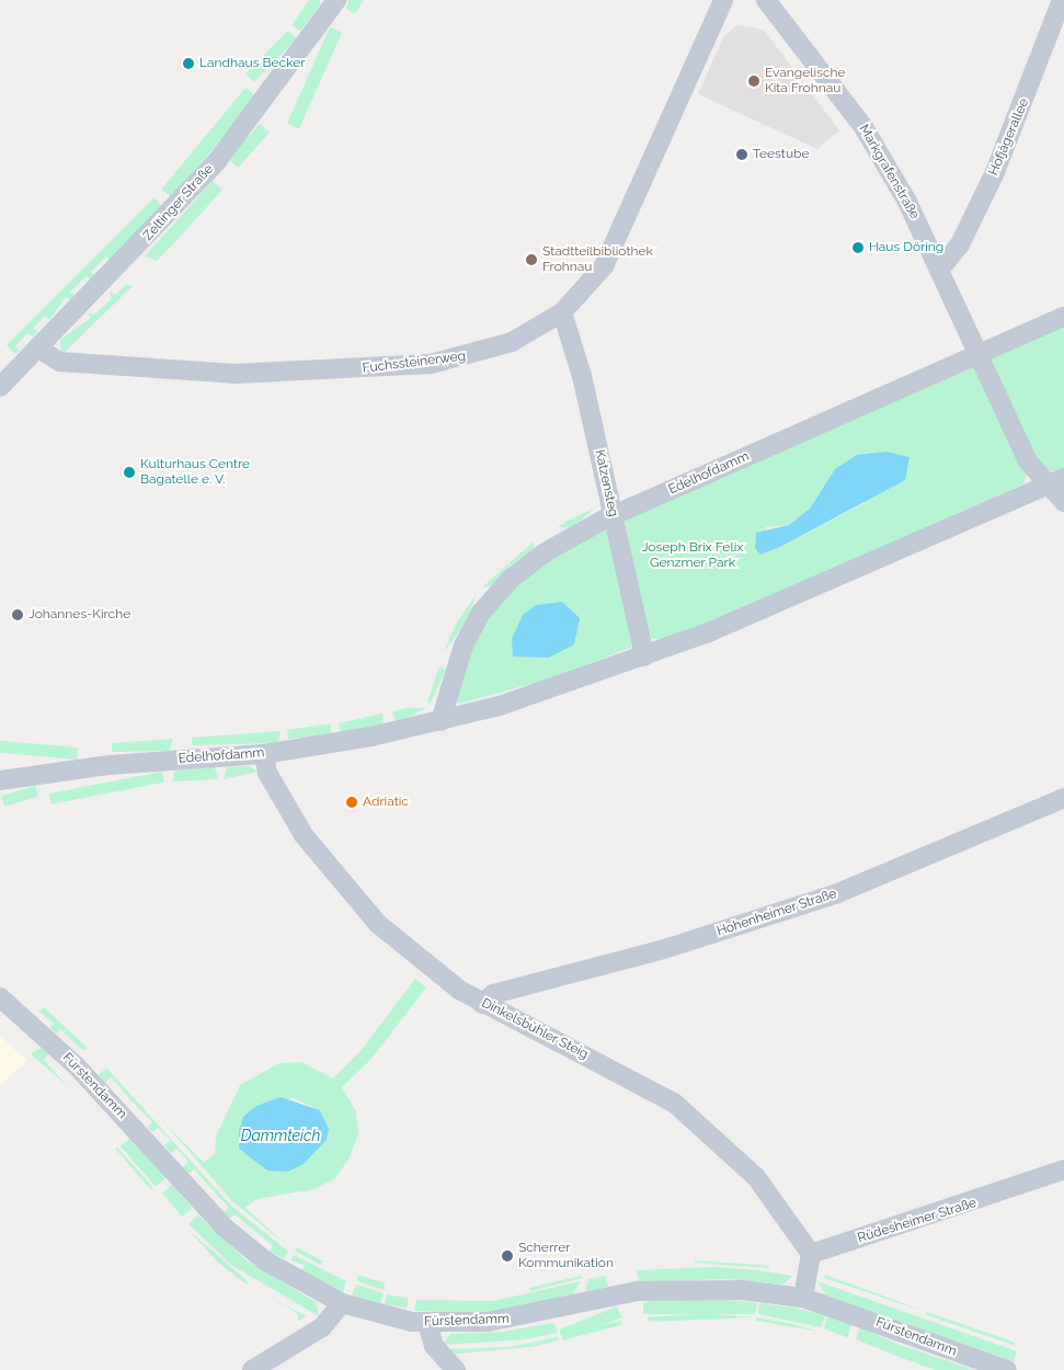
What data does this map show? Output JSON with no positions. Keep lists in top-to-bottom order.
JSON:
{
  "streets": {
    "street": [
      "Hofjägerallee",
      "Markgrafenstraße",
      "Zeltinger Straße",
      "Fuchssteinerweg",
      "Edelhofdamm",
      "Katzensteg",
      "Hohenheimer Straße",
      "Dinkelsbühler Steig",
      "Fürstendamm",
      "Rüdesheimer Straße"
    ]
  },
  "crossings": [
    ["Hofjägerallee", "Markgrafenstraße"],
    ["Markgrafenstraße", "Edelhofdamm"],
    ["Zeltinger Straße", "Fuchssteinerweg"],
    ["Fuchssteinerweg", "Katzensteg"],
    ["Edelhofdamm", "Katzensteg"],
    ["Edelhofdamm", "Dinkelsbühler Steig"],
    ["Hohenheimer Straße", "Dinkelsbühler Steig"],
    ["Dinkelsbühler Steig", "Rüdesheimer Straße"]
  ],
  "water": ["Dammteich"],
  "parks": ["Joseph Brix Felix Genzmer Park"],
  "places": [
    "Landhaus Becker",
    "Evangelische Kita Frohnau",
    "Teestube",
    "Haus Döring",
    "Stadtteilbibliothek Frohnau",
    "Kulturhaus Centre Bagatelle e. V.",
    "Johannes-Kirche",
    "Adriatic",
    "Scherrer Kommunikation"
  ]
}
